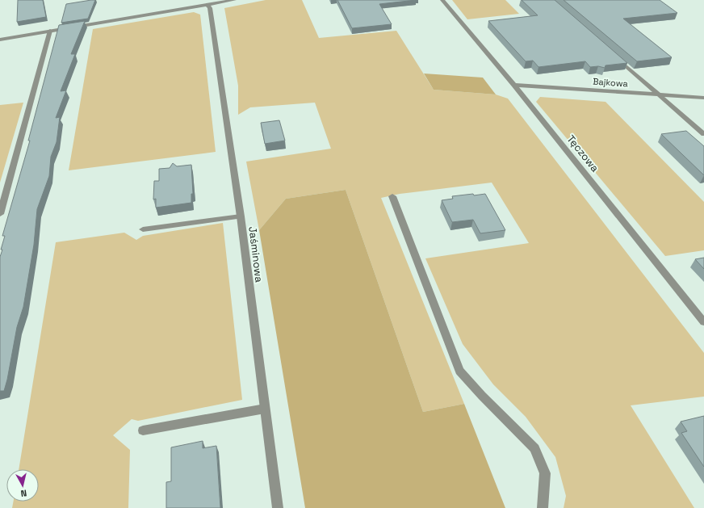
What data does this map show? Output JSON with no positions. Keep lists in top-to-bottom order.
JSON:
{
  "streets": {
    "street": ["Bajkowa", "Tęczowa", "Jaśminowa"]
  },
  "crossings": [
    ["Bajkowa", "Tęczowa"]
  ],
  "north": "bottom"
}
